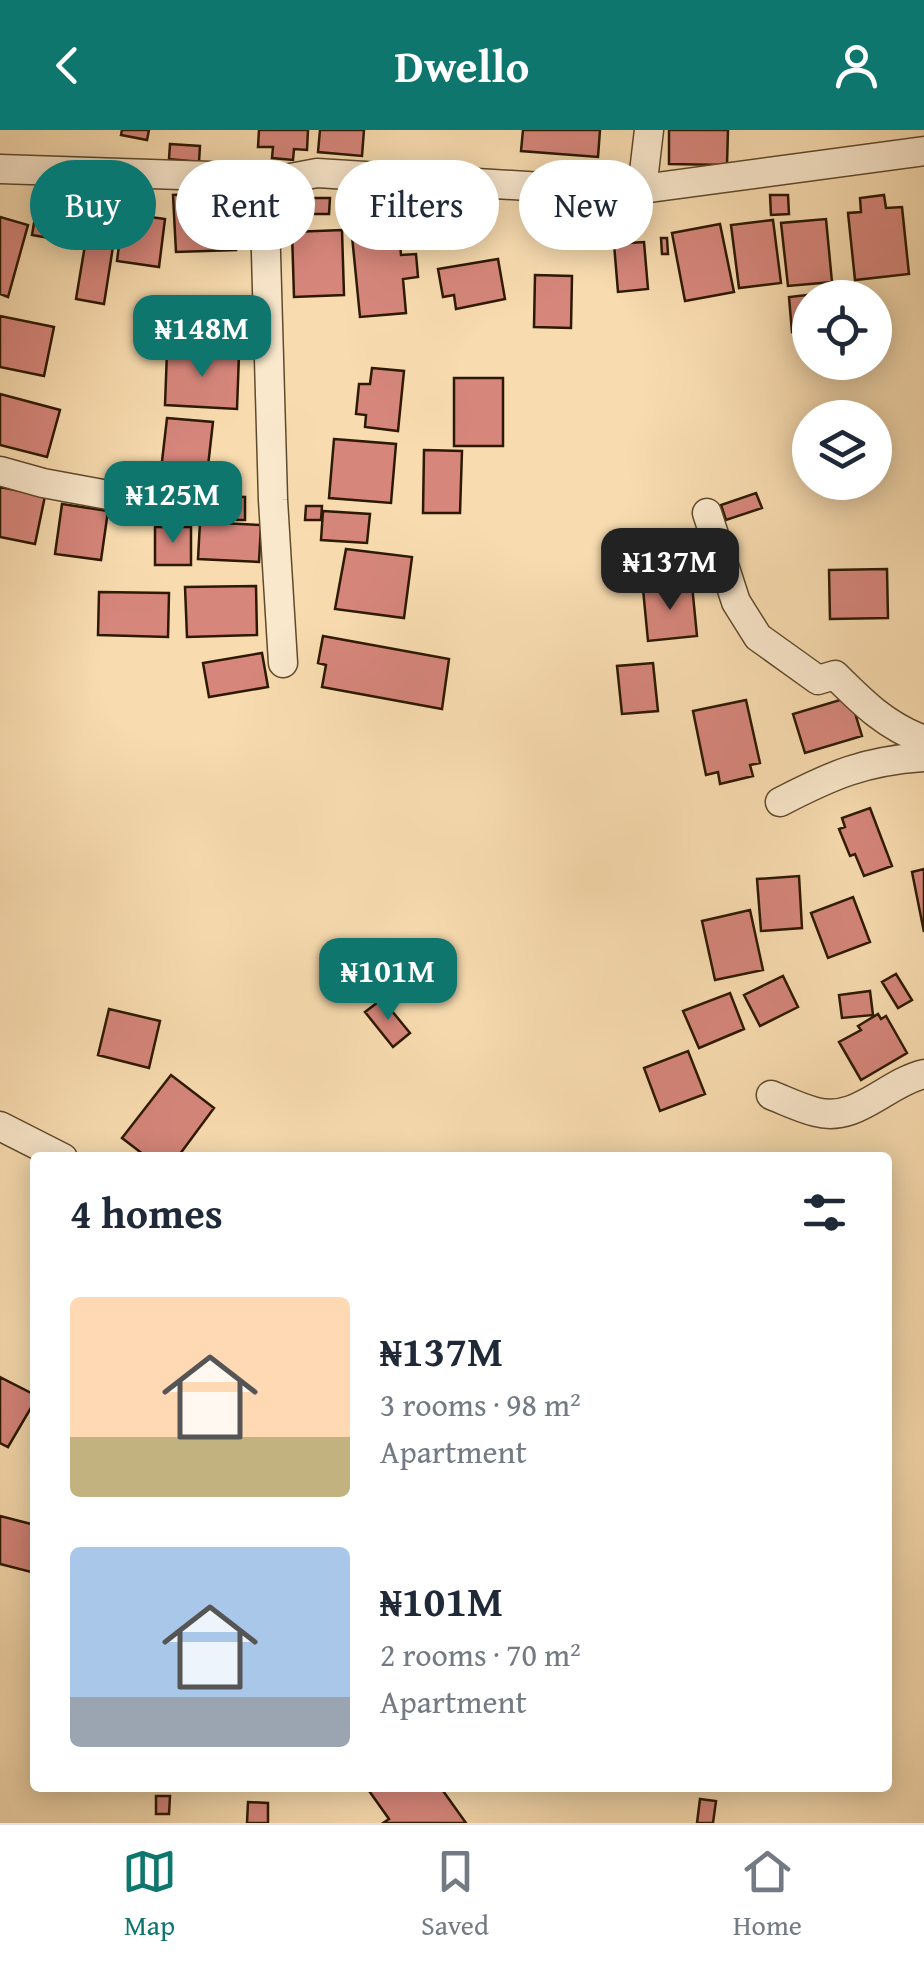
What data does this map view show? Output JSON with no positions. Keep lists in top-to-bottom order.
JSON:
{
  "page": {
    "header": "Dwello",
    "chip": [
      "Buy",
      "Rent",
      "Filters",
      "New"
    ],
    "price": [
      "₦148M",
      "₦125M",
      "₦137M",
      "₦101M"
    ],
    "heading": "4 homes",
    "list": [
      {
        "name": "₦137M",
        "note": "3 rooms · 98 m² · Apartment"
      },
      {
        "name": "₦101M",
        "note": "2 rooms · 70 m² · Apartment"
      }
    ],
    "tabs": ["Map", "Saved", "Home"]
  }
}
